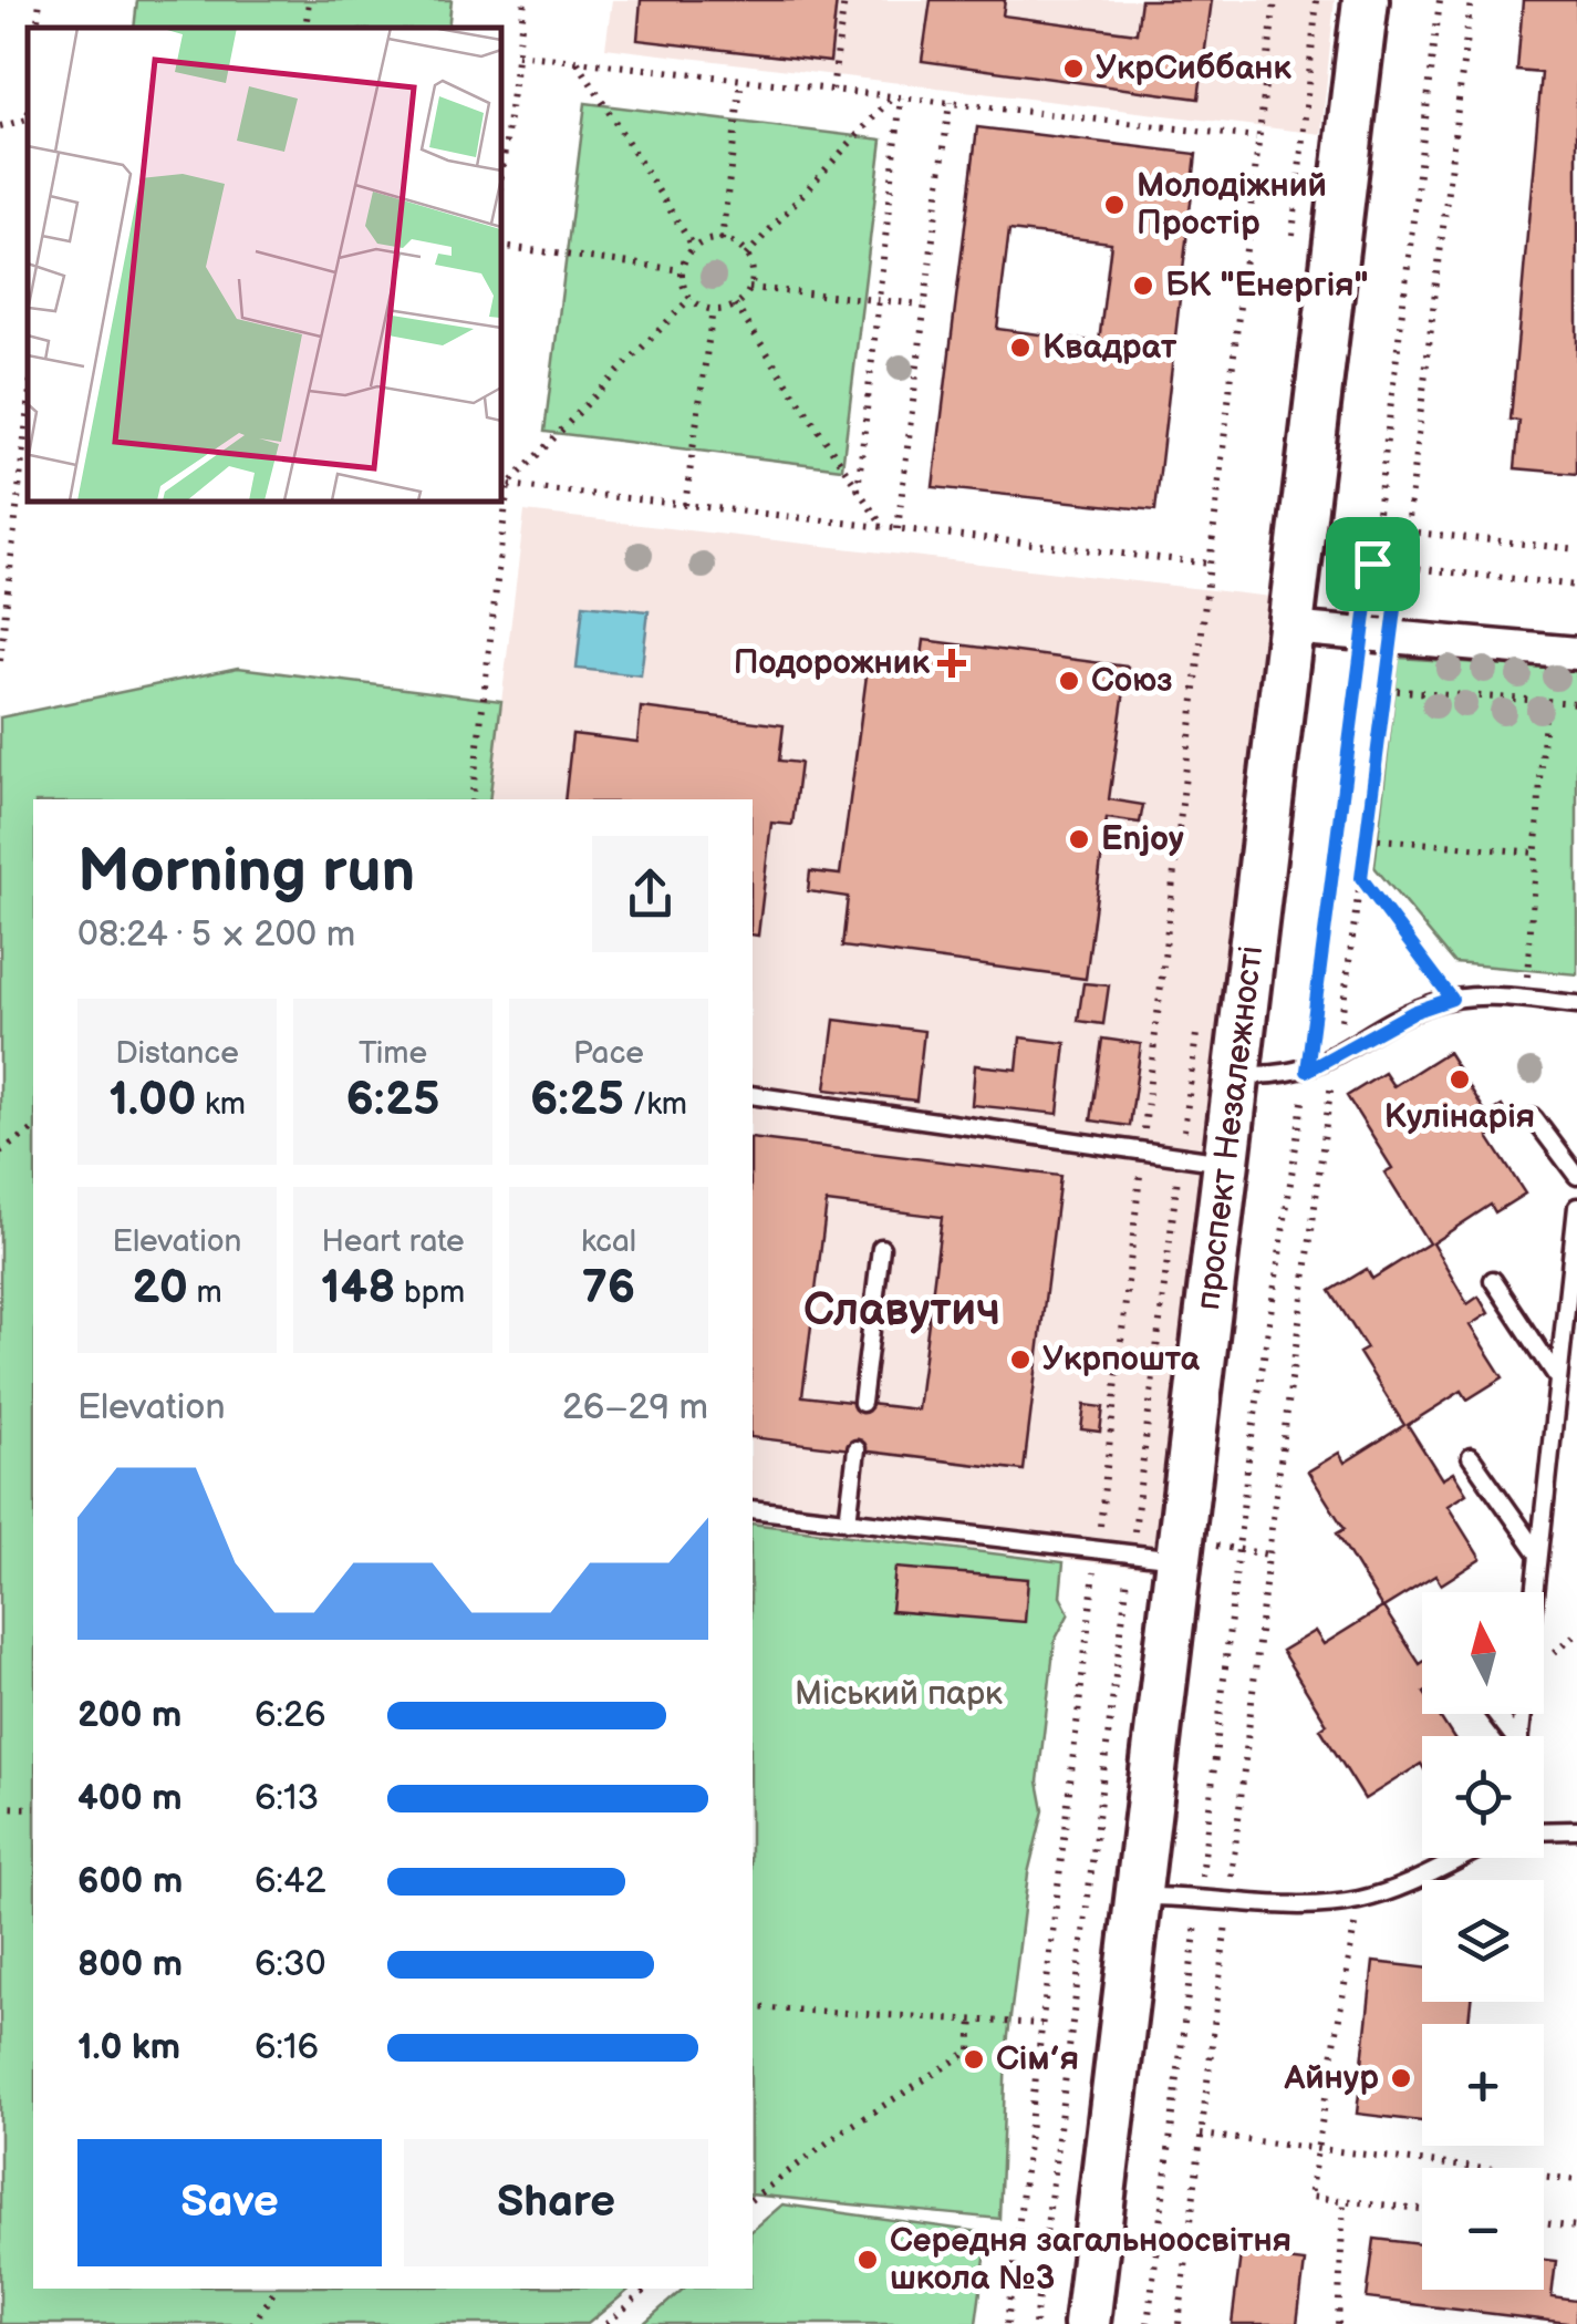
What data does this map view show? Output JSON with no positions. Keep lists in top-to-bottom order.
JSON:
{
  "streets": {
    "street": ["проспект Незалежності"]
  },
  "districts": ["Славутич"],
  "parks": ["Міський парк"],
  "places": {
    "other": [
      "УкрСиббанк",
      "Молодіжний Простір",
      "БК \"Енергія\"",
      "Квадрат",
      "Союз",
      "Enjoy",
      "Кулінарія",
      "Укрпошта",
      "Сім’я",
      "Айнур",
      "Середня загальноосвітня школа №3"
    ],
    "health": ["Подорожник"]
  },
  "north": "top",
  "page": {
    "heading": ["Morning run", "08:24 · 5 × 200 m"],
    "stats": [
      ["Distance", "1.00 km"],
      ["Time", "6:25"],
      ["Pace", "6:25 /km"],
      ["Elevation", "20 m"],
      ["Heart rate", "148 bpm"],
      ["kcal", "76"]
    ],
    "chart": ["Elevation", "26–29 m"],
    "map_buttons": ["+", "−"],
    "list": [
      {
        "name": "200 m",
        "note": "6:26"
      },
      {
        "name": "400 m",
        "note": "6:13"
      },
      {
        "name": "600 m",
        "note": "6:42"
      },
      {
        "name": "800 m",
        "note": "6:30"
      },
      {
        "name": "1.0 km",
        "note": "6:16"
      }
    ],
    "buttons": ["Save", "Share"]
  }
}
